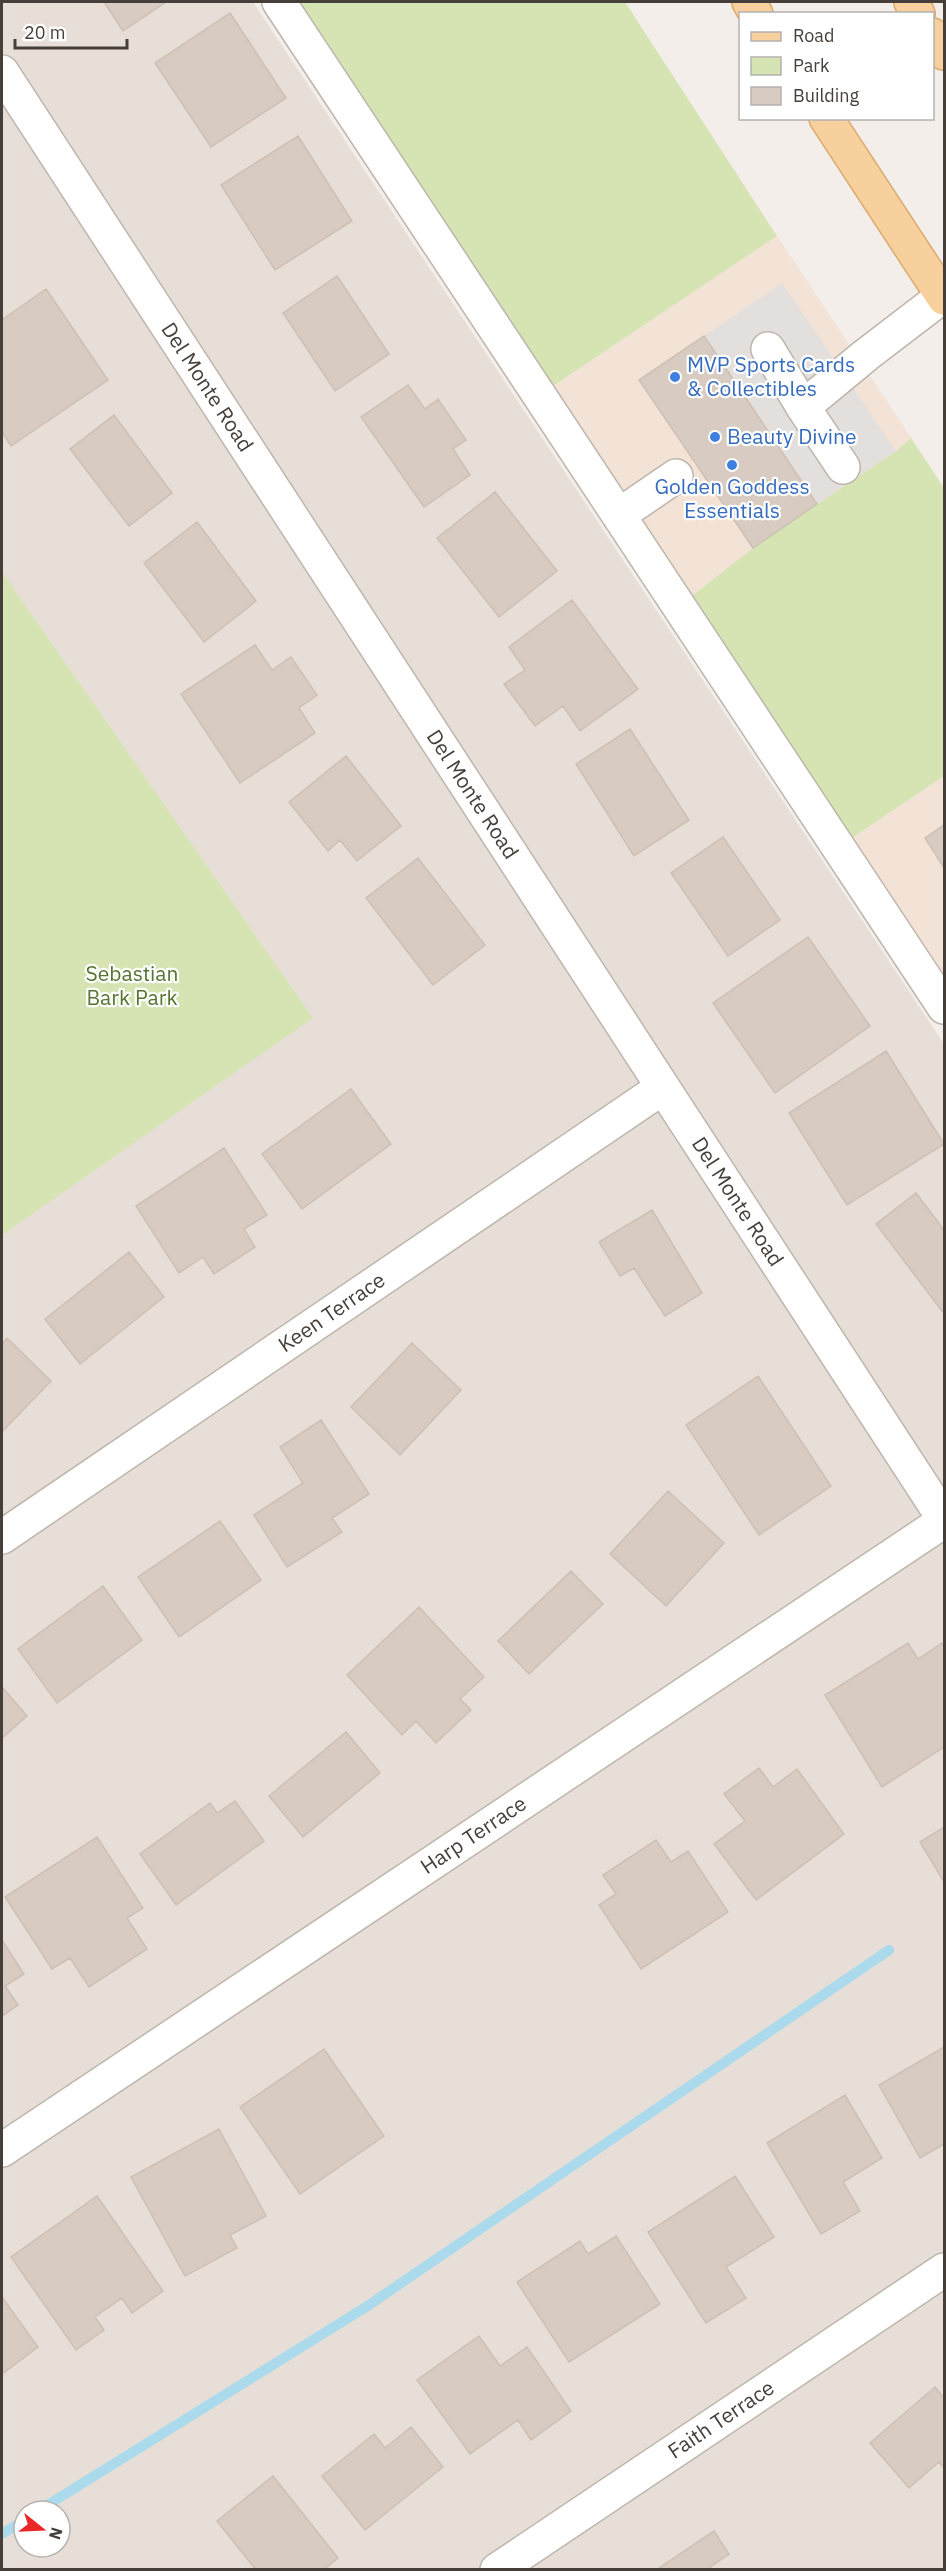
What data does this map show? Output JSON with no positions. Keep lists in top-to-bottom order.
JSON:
{
  "streets": {
    "street": [
      "Del Monte Road",
      "Keen Terrace",
      "Harp Terrace",
      "Faith Terrace"
    ]
  },
  "crossings": [
    ["Del Monte Road", "Keen Terrace"],
    ["Del Monte Road", "Harp Terrace"]
  ],
  "parks": ["Sebastian Bark Park"],
  "places": ["MVP Sports Cards & Collectibles", "Beauty Divine", "Golden Goddess Essentials"],
  "legend": ["Road", "Park", "Building"],
  "scale_bar": "20 m",
  "north": "right"
}
